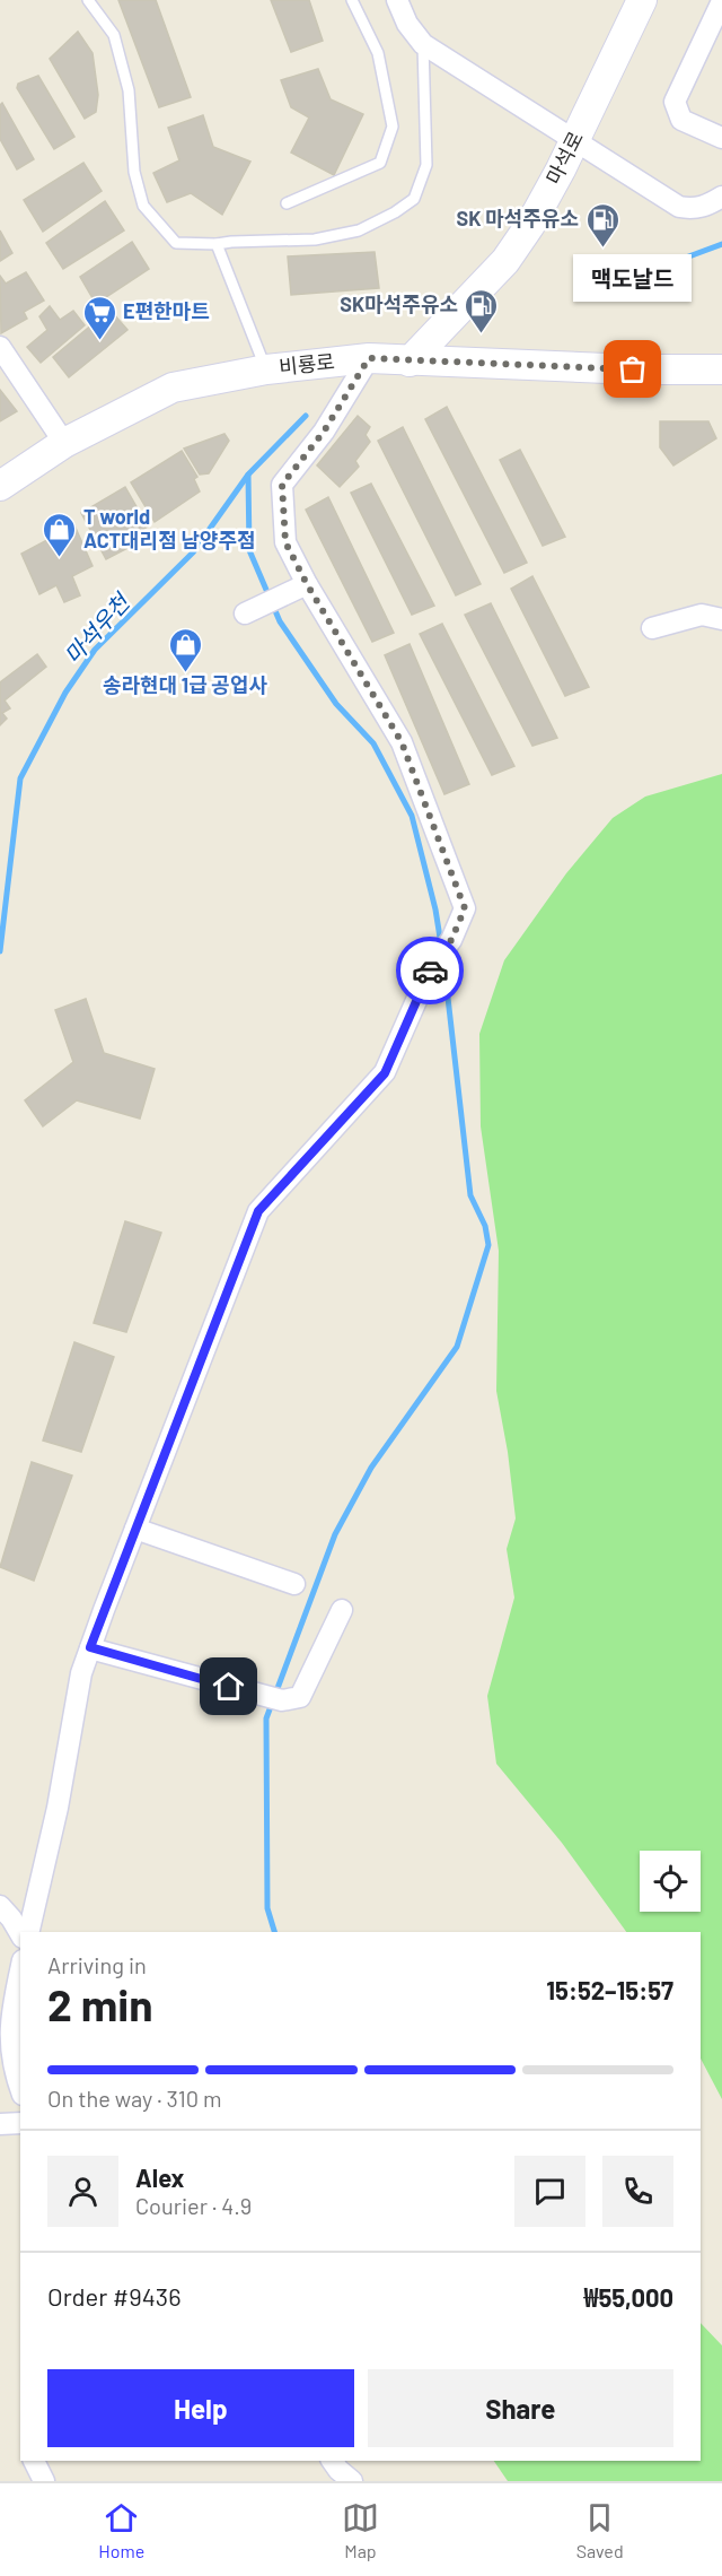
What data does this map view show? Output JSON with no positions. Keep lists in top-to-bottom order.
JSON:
{
  "streets": {
    "main road": ["마석로", "비룡로"]
  },
  "crossings": [
    ["마석로", "비룡로"]
  ],
  "water": ["마석우천"],
  "places": {
    "fuel station": ["SK 마석주유소", "SK마석주유소"],
    "supermarket": ["E편한마트"],
    "other": ["맥도날드"],
    "shop": ["T world ACT대리점 남양주점", "송라현대 1급 공업사"]
  },
  "page": {
    "bubble": "맥도날드",
    "heading": ["2 min", "Arriving in", "15:52–15:57"],
    "panel": [
      "Alex",
      "Courier · 4.9",
      "Order #9436",
      "₩55,000"
    ],
    "bar": "On the way · 310 m",
    "buttons": ["Help", "Share"],
    "tabs": ["Home", "Map", "Saved"]
  }
}
